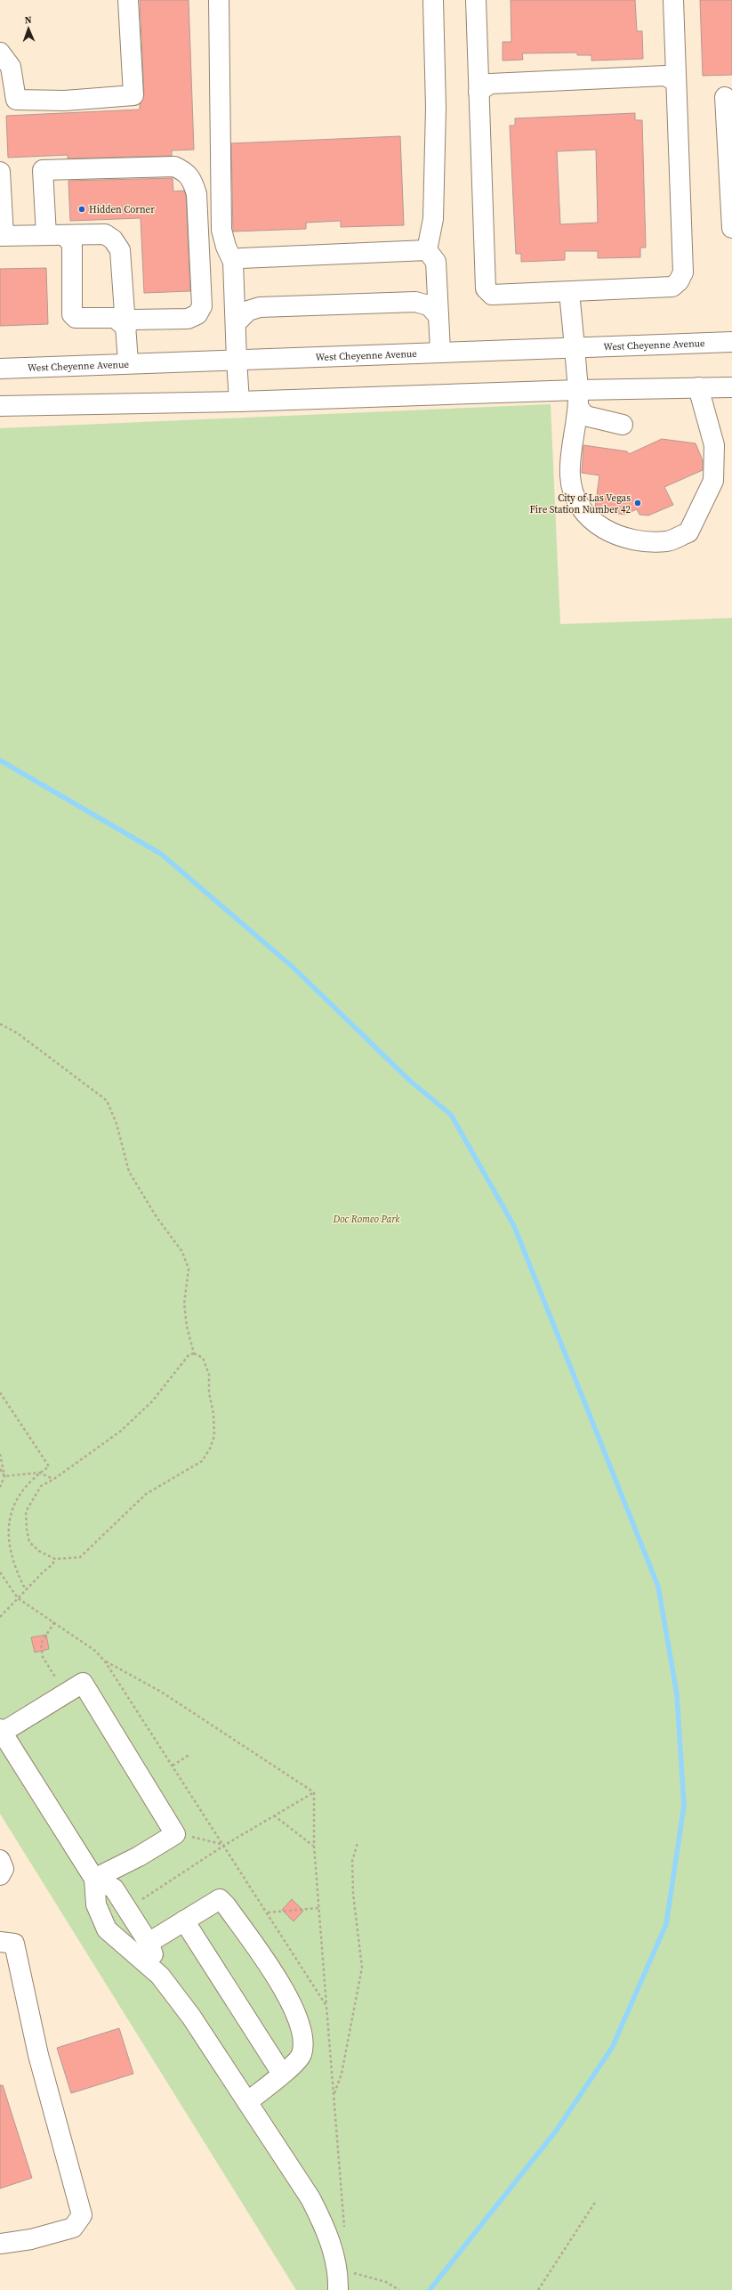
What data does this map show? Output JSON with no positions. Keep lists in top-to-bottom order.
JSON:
{
  "streets": {
    "main road": ["West Cheyenne Avenue"]
  },
  "parks": ["Doc Romeo Park"],
  "places": ["Hidden Corner", "City of Las Vegas Fire Station Number 42"],
  "north": "top"
}
